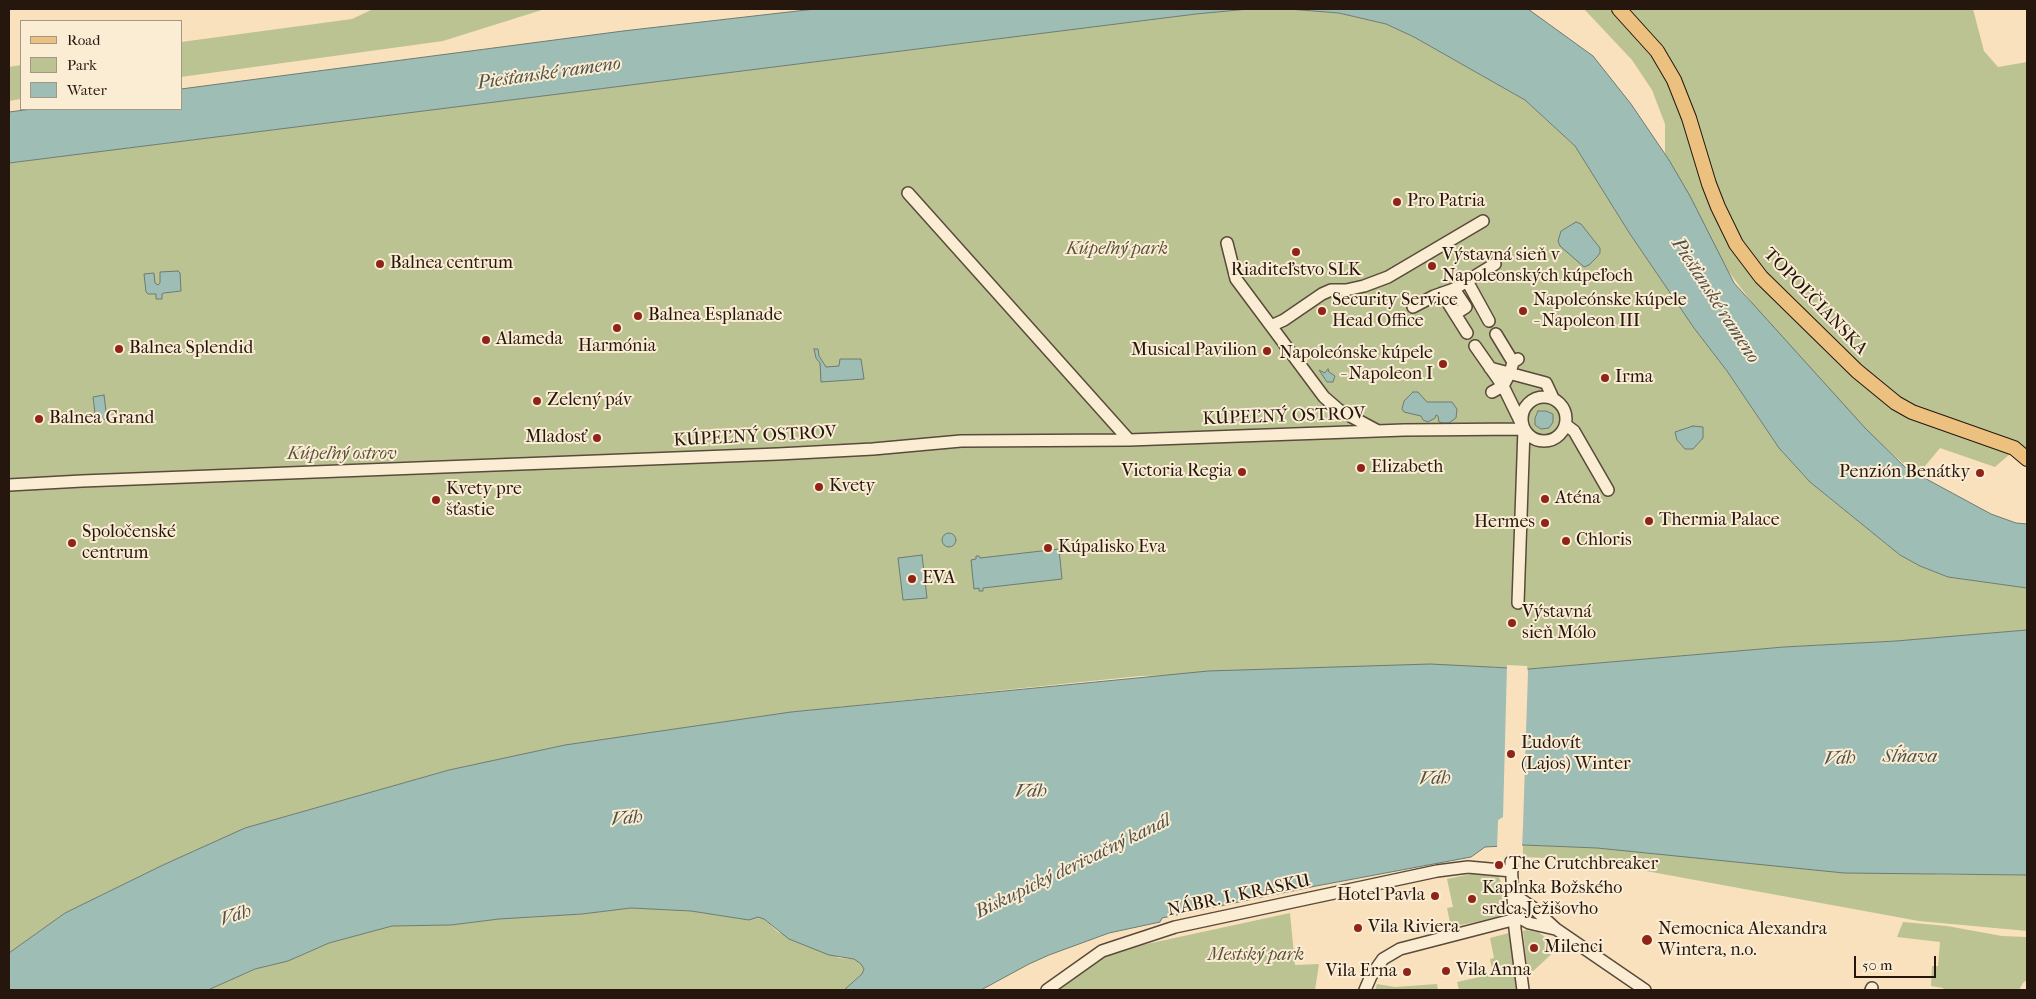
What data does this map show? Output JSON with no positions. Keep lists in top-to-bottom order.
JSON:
{
  "streets": {
    "main road": ["TOPOĽČIANSKA"],
    "street": ["KÚPEĽNÝ OSTROV", "NÁBR. I. KRASKU"]
  },
  "water": [
    "Piešťanské rameno",
    "Sĺňava",
    "Váh",
    "Biskupický derivačný kanál"
  ],
  "parks": ["Kúpeľný park", "Kúpeľný ostrov", "Mestský park"],
  "places": [
    "Pro Patria",
    "Riaditeľstvo SLK",
    "Balnea centrum",
    "Výstavná sieň v Napoleonských kúpeľoch",
    "Security Service Head Office",
    "Napoleónske kúpele - Napoleon III",
    "Balnea Esplanade",
    "Harmónia",
    "Alameda",
    "Balnea Splendid",
    "Musical Pavilion",
    "Napoleónske kúpele - Napoleon I",
    "Irma",
    "Zelený páv",
    "Balnea Grand",
    "Mladosť",
    "Elizabeth",
    "Victoria Regia",
    "Penzión Benátky",
    "Kvety",
    "Aténa",
    "Kvety pre šťastie",
    "Thermia Palace",
    "Hermes",
    "Chloris",
    "Spoločenské centrum",
    "Kúpalisko Eva",
    "EVA",
    "Výstavná sieň Mólo",
    "Ľudovít (Lajos) Winter",
    "The Crutchbreaker",
    "Hotel Pavla",
    "Kaplnka Božského srdca Ježišovho",
    "Vila Riviera",
    "Nemocnica Alexandra Wintera, n.o.",
    "Milenci",
    "Vila Anna",
    "Vila Erna"
  ],
  "legend": ["Road", "Park", "Water"],
  "scale_bar": "50 m"
}
